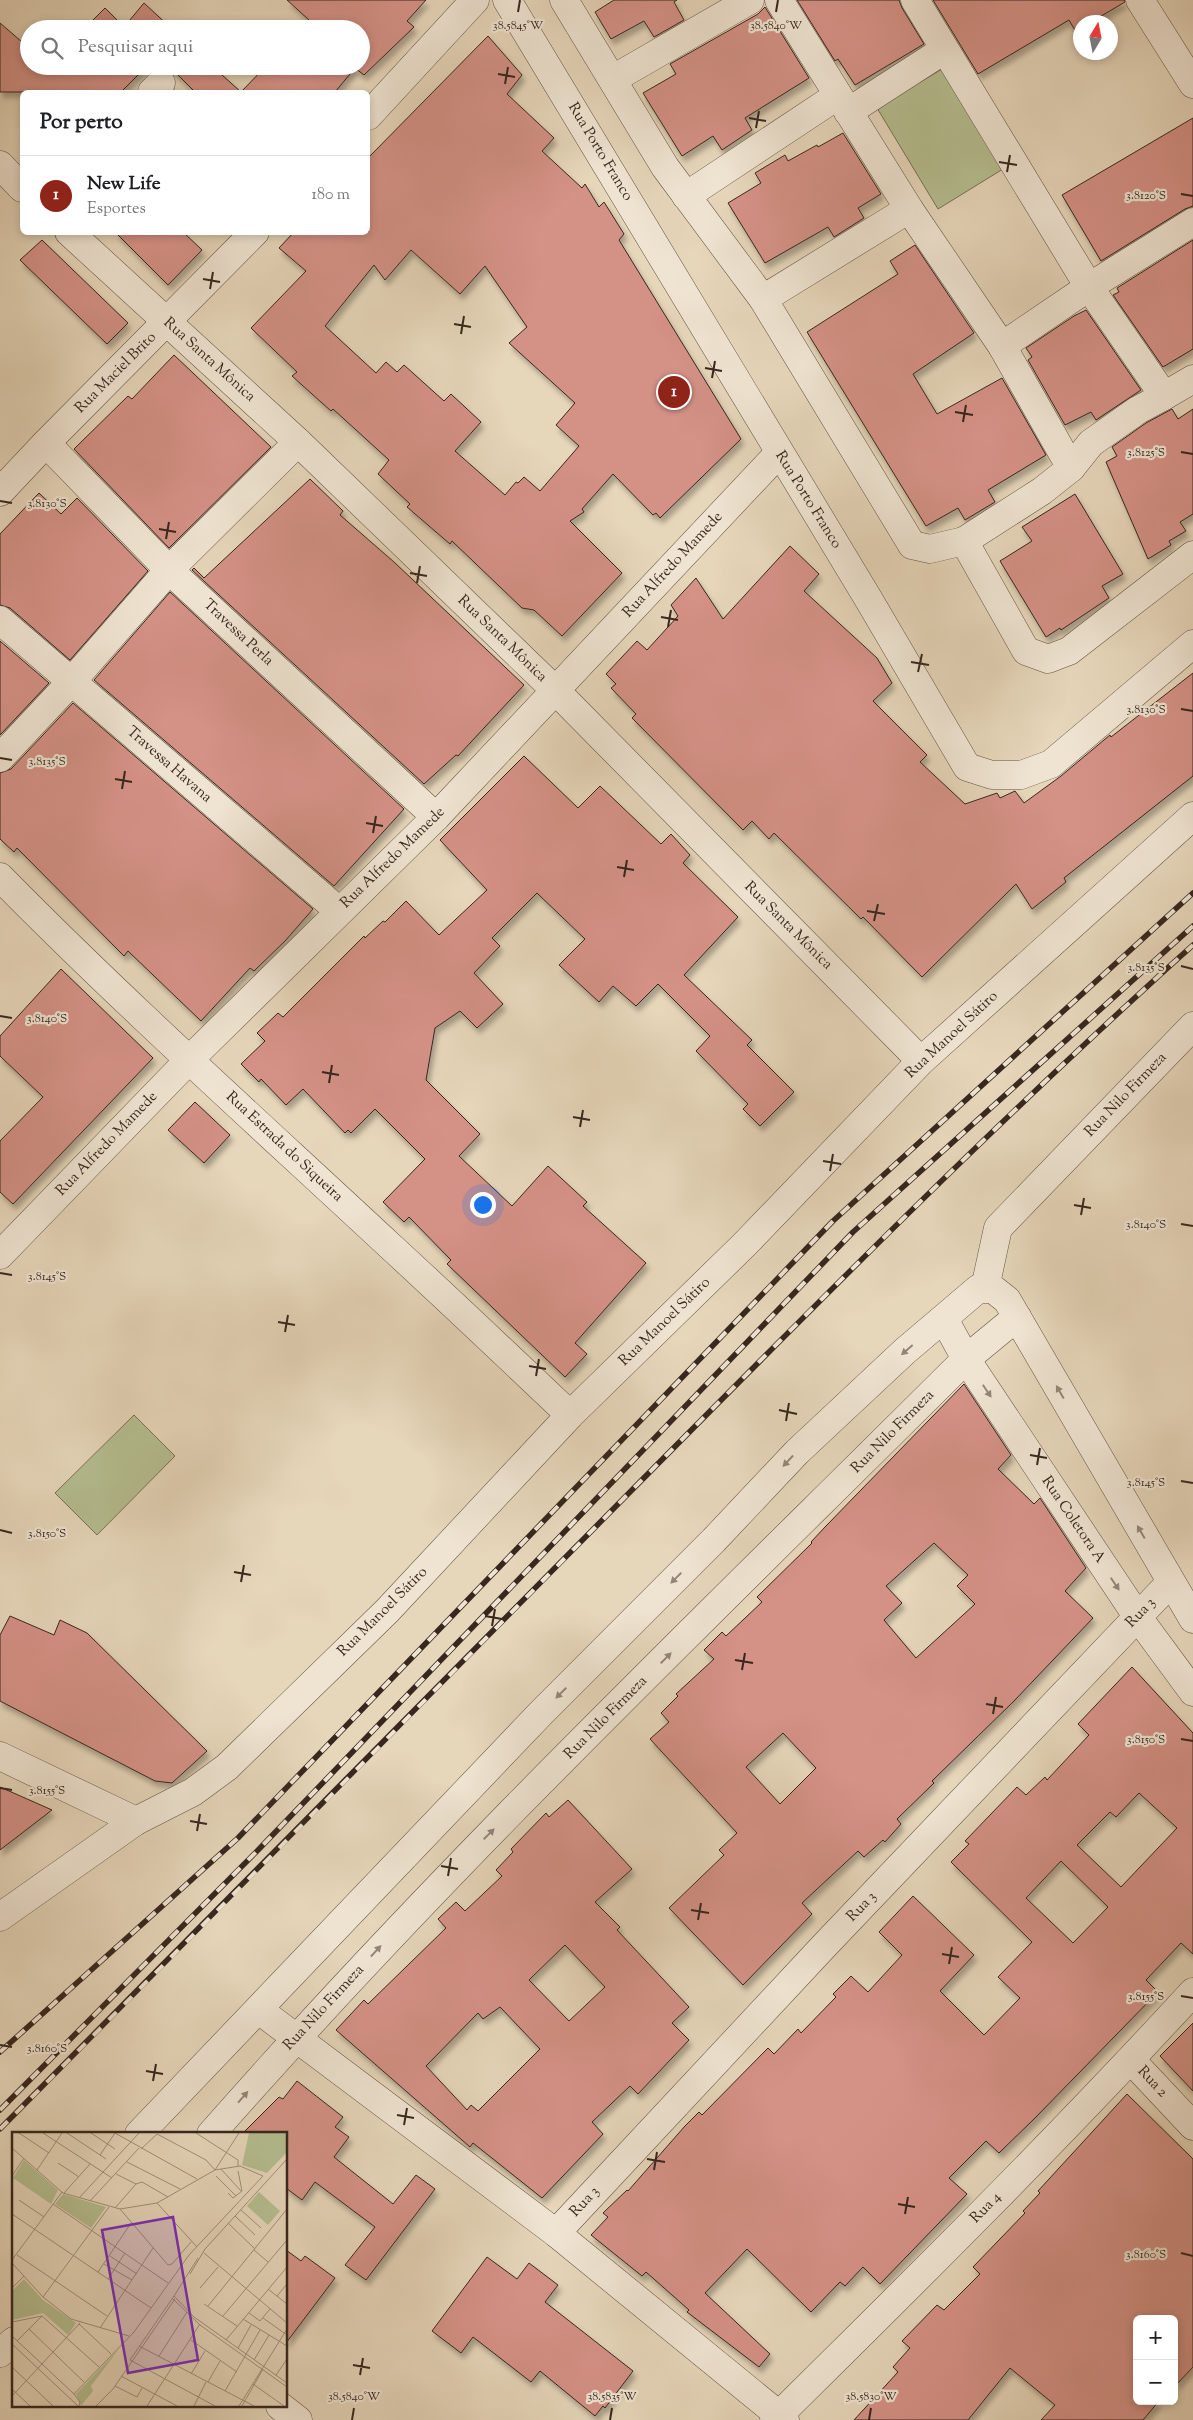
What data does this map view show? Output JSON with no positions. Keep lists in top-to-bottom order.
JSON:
{
  "streets": {
    "street": [
      "Rua Porto Franco",
      "Rua Santa Mônica",
      "Rua Maciel Brito",
      "Rua Alfredo Mamede",
      "Travessa Perla",
      "Travessa Havana",
      "Rua Manoel Sátiro",
      "Rua Nilo Firmeza",
      "Rua Estrada do Siqueira",
      "Rua Coletora A",
      "Rua 3",
      "Rua 2",
      "Rua 4"
    ]
  },
  "crossings": [
    ["Rua Porto Franco", "Rua Alfredo Mamede"],
    ["Rua Santa Mônica", "Rua Maciel Brito"],
    ["Rua Santa Mônica", "Rua Alfredo Mamede"],
    ["Rua Santa Mônica", "Rua Manoel Sátiro"],
    ["Rua Maciel Brito", "Travessa Perla"],
    ["Rua Alfredo Mamede", "Travessa Perla"],
    ["Rua Alfredo Mamede", "Travessa Havana"],
    ["Rua Alfredo Mamede", "Rua Estrada do Siqueira"],
    ["Rua Manoel Sátiro", "Rua Estrada do Siqueira"],
    ["Rua Nilo Firmeza", "Rua Coletora A"],
    ["Rua Coletora A", "Rua 3"],
    ["Rua 2", "Rua 4"]
  ],
  "north": "top",
  "page": {
    "search": "Pesquisar aqui",
    "heading": "Por perto",
    "list": [
      {
        "mark": "1",
        "name": "New Life",
        "note": "Esportes",
        "value": "180 m"
      }
    ],
    "pins": "1",
    "map_buttons": ["+", "−"]
  },
  "coordinates": [
    "38.5845°W",
    "38.5840°W",
    "3.8120°S",
    "3.8125°S",
    "3.8130°S",
    "3.8135°S",
    "3.8140°S",
    "3.8145°S",
    "3.8150°S",
    "3.8155°S",
    "3.8160°S",
    "38.5835°W",
    "38.5830°W"
  ]
}
